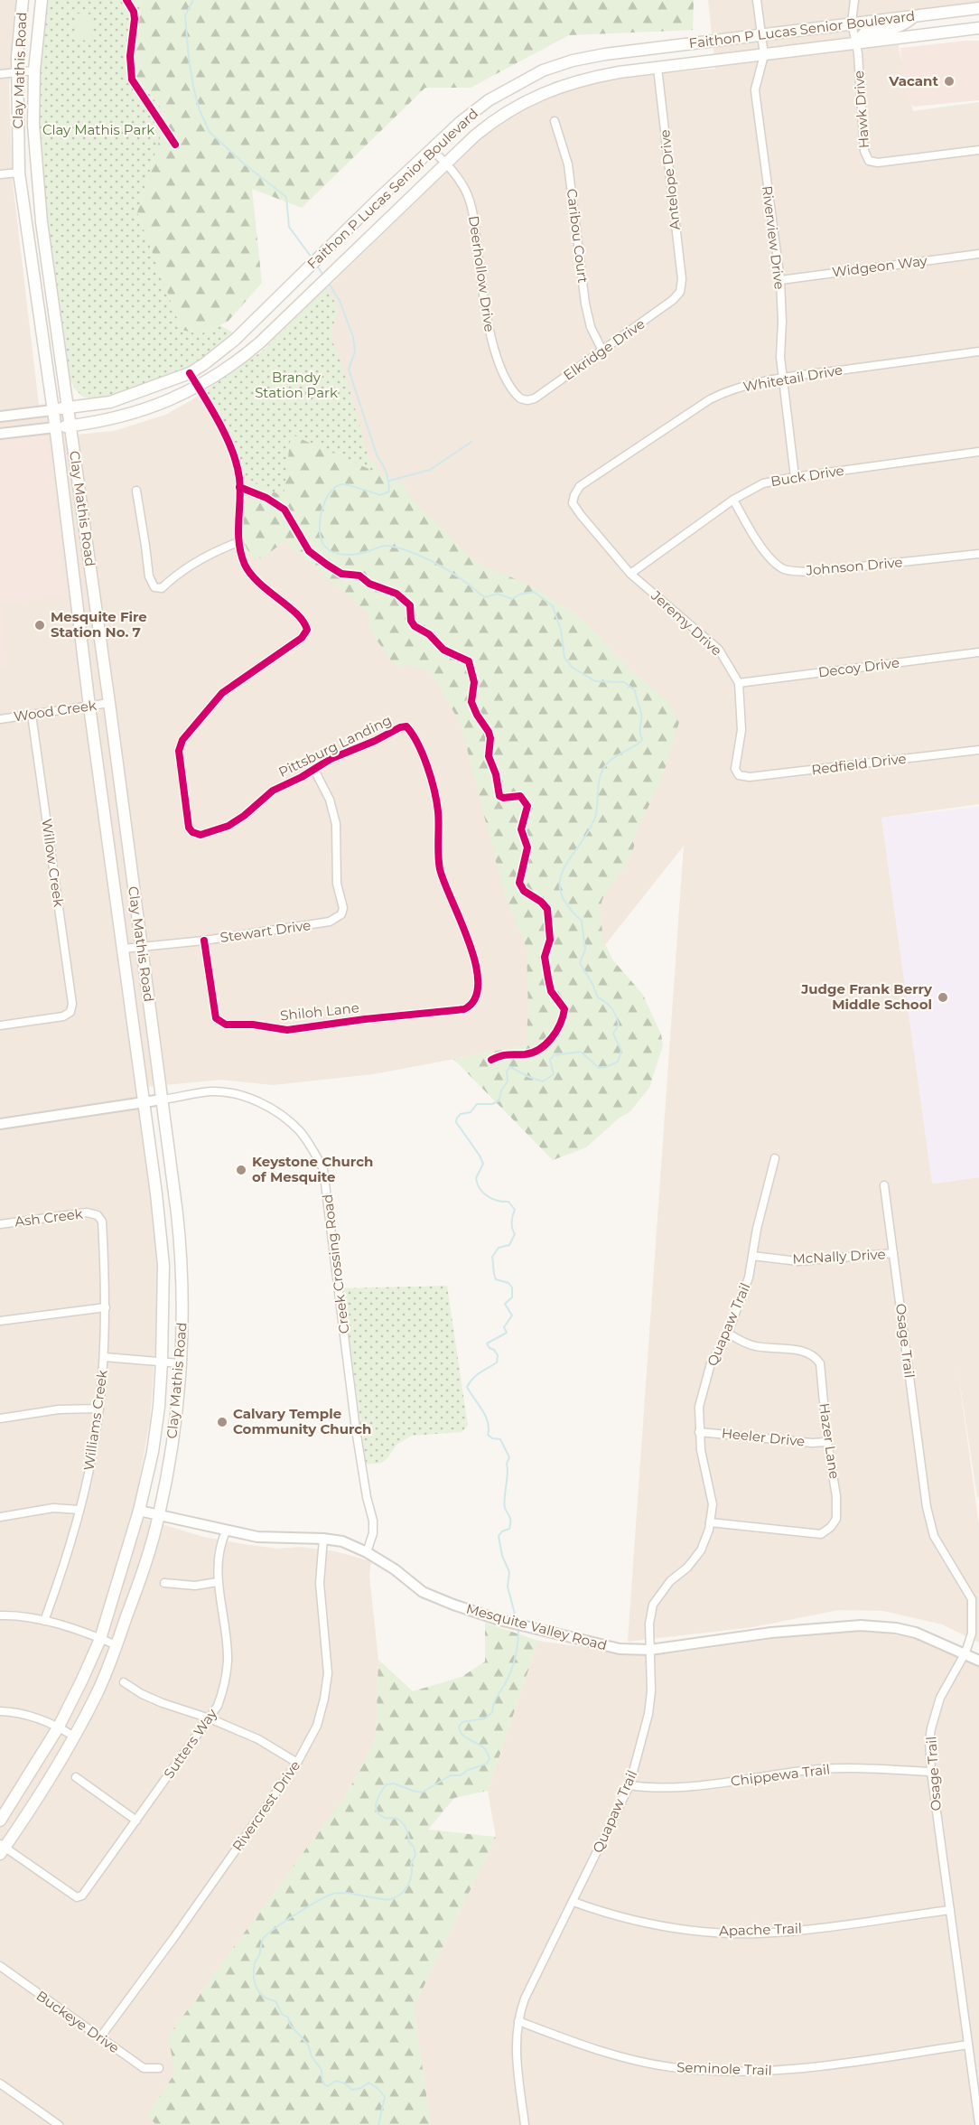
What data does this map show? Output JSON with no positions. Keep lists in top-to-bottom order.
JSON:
{
  "streets": {
    "main road": ["Faithon P Lucas Senior Boulevard", "Clay Mathis Road"],
    "street": [
      "Hawk Drive",
      "Antelope Drive",
      "Caribou Court",
      "Riverview Drive",
      "Widgeon Way",
      "Deerhollow Drive",
      "Elkridge Drive",
      "Whitetail Drive",
      "Buck Drive",
      "Johnson Drive",
      "Jeremy Drive",
      "Decoy Drive",
      "Wood Creek",
      "Pittsburg Landing",
      "Redfield Drive",
      "Willow Creek",
      "Stewart Drive",
      "Shiloh Lane",
      "Ash Creek",
      "McNally Drive",
      "Creek Crossing Road",
      "Quapaw Trail",
      "Osage Trail",
      "Williams Creek",
      "Heeler Drive",
      "Hazer Lane",
      "Mesquite Valley Road",
      "Sutters Way",
      "Chippewa Trail",
      "Rivercrest Drive",
      "Apache Trail",
      "Buckeye Drive",
      "Seminole Trail"
    ]
  },
  "crossings": [
    ["Faithon P Lucas Senior Boulevard", "Clay Mathis Road"],
    ["Faithon P Lucas Senior Boulevard", "Hawk Drive"],
    ["Faithon P Lucas Senior Boulevard", "Antelope Drive"],
    ["Faithon P Lucas Senior Boulevard", "Riverview Drive"],
    ["Faithon P Lucas Senior Boulevard", "Deerhollow Drive"],
    ["Clay Mathis Road", "Wood Creek"],
    ["Clay Mathis Road", "Stewart Drive"],
    ["Clay Mathis Road", "Creek Crossing Road"],
    ["Clay Mathis Road", "Mesquite Valley Road"],
    ["Clay Mathis Road", "Sutters Way"],
    ["Antelope Drive", "Elkridge Drive"],
    ["Caribou Court", "Elkridge Drive"],
    ["Riverview Drive", "Widgeon Way"],
    ["Riverview Drive", "Whitetail Drive"],
    ["Riverview Drive", "Buck Drive"],
    ["Deerhollow Drive", "Elkridge Drive"],
    ["Whitetail Drive", "Jeremy Drive"],
    ["Buck Drive", "Johnson Drive"],
    ["Buck Drive", "Jeremy Drive"],
    ["Jeremy Drive", "Decoy Drive"],
    ["Jeremy Drive", "Redfield Drive"],
    ["Wood Creek", "Willow Creek"],
    ["Pittsburg Landing", "Stewart Drive"],
    ["Pittsburg Landing", "Shiloh Lane"],
    ["Stewart Drive", "Shiloh Lane"],
    ["Ash Creek", "Williams Creek"],
    ["McNally Drive", "Quapaw Trail"],
    ["McNally Drive", "Osage Trail"],
    ["Creek Crossing Road", "Mesquite Valley Road"],
    ["Quapaw Trail", "Heeler Drive"],
    ["Quapaw Trail", "Hazer Lane"],
    ["Quapaw Trail", "Mesquite Valley Road"],
    ["Quapaw Trail", "Chippewa Trail"],
    ["Quapaw Trail", "Apache Trail"],
    ["Quapaw Trail", "Seminole Trail"],
    ["Osage Trail", "Mesquite Valley Road"],
    ["Osage Trail", "Chippewa Trail"],
    ["Osage Trail", "Apache Trail"],
    ["Osage Trail", "Seminole Trail"],
    ["Heeler Drive", "Hazer Lane"],
    ["Mesquite Valley Road", "Sutters Way"],
    ["Mesquite Valley Road", "Rivercrest Drive"],
    ["Rivercrest Drive", "Buckeye Drive"]
  ],
  "parks": ["Clay Mathis Park", "Brandy Station Park"],
  "places": [
    "Vacant",
    "Mesquite Fire Station No. 7",
    "Judge Frank Berry Middle School",
    "Keystone Church of Mesquite",
    "Calvary Temple Community Church"
  ]
}
